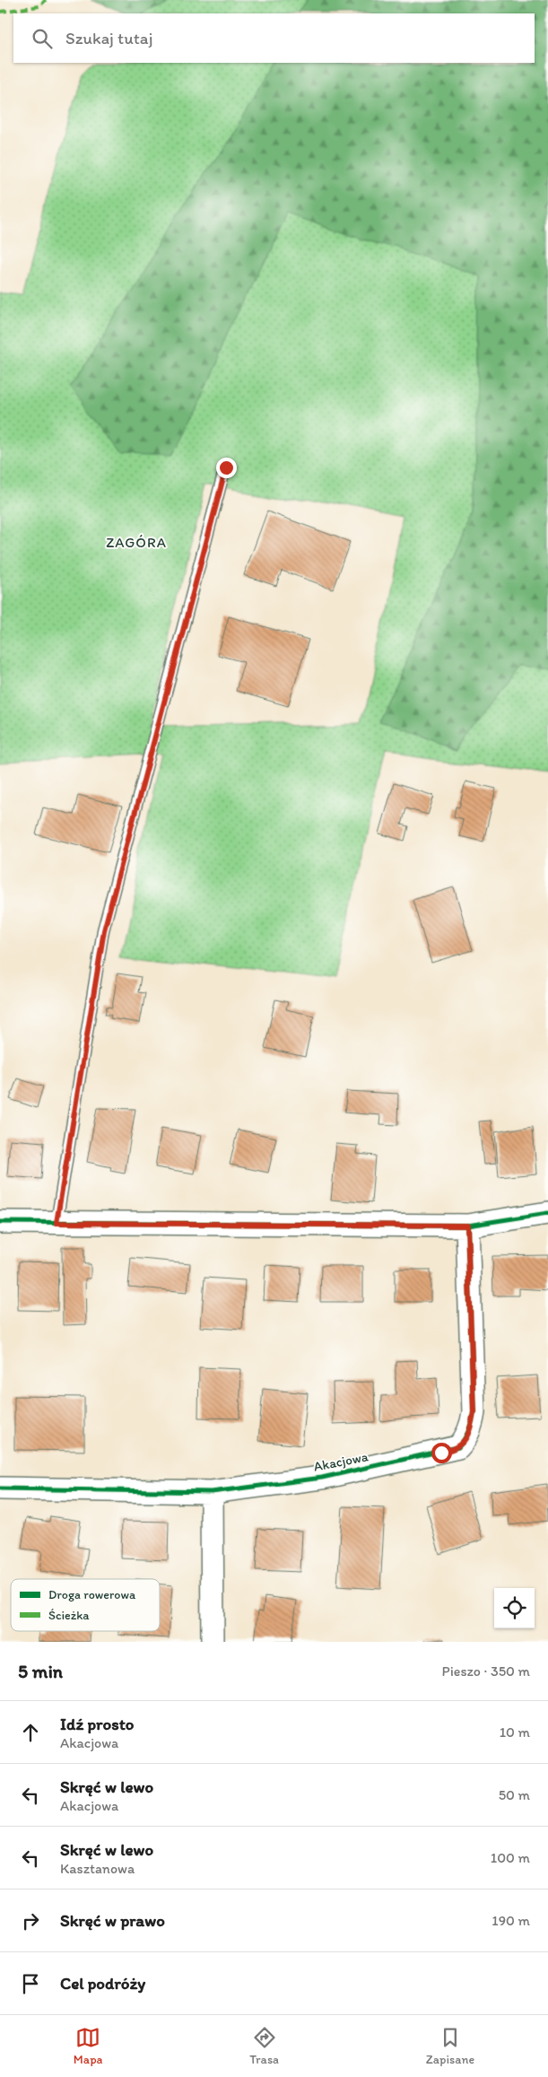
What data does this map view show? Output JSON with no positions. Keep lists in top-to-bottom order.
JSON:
{
  "streets": {
    "street": ["Akacjowa"]
  },
  "districts": ["ZAGÓRA"],
  "legend": ["Droga rowerowa", "Ścieżka"],
  "page": {
    "search": "Szukaj tutaj",
    "heading": ["5 min", "Pieszo · 350 m"],
    "list": [
      ["Idź prosto", "Akacjowa", "10 m"],
      ["Skręć w lewo", "Akacjowa", "50 m"],
      ["Skręć w lewo", "Kasztanowa", "100 m"],
      ["Skręć w prawo", "190 m"],
      "Cel podróży"
    ],
    "nav": ["Mapa", "Trasa", "Zapisane"]
  }
}
